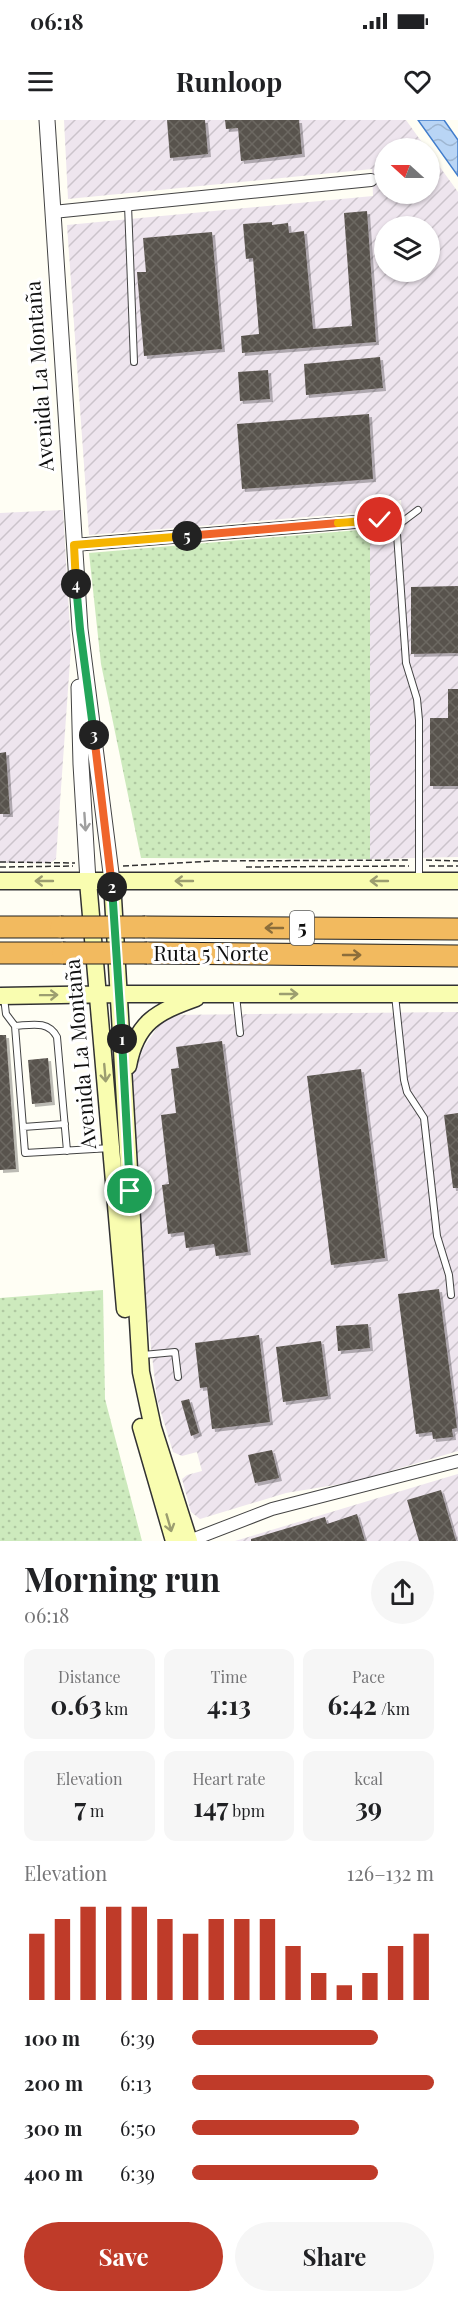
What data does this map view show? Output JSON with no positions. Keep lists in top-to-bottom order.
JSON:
{
  "streets": {
    "highway": ["5", "Ruta 5 Norte"],
    "main road": ["Avenida La Montaña"]
  },
  "north": "left",
  "page": {
    "status": "06:18",
    "header": "Runloop",
    "pins": [
      "5",
      "4",
      "3",
      "2",
      "1"
    ],
    "heading": ["Morning run", "06:18"],
    "stats": [
      ["Distance", "0.63 km"],
      ["Time", "4:13"],
      ["Pace", "6:42 /km"],
      ["Elevation", "7 m"],
      ["Heart rate", "147 bpm"],
      ["kcal", "39"]
    ],
    "chart": ["Elevation", "126–132 m"],
    "list": [
      {
        "name": "100 m",
        "note": "6:39"
      },
      {
        "name": "200 m",
        "note": "6:13"
      },
      {
        "name": "300 m",
        "note": "6:50"
      },
      {
        "name": "400 m",
        "note": "6:39"
      }
    ],
    "buttons": ["Save", "Share"]
  }
}
